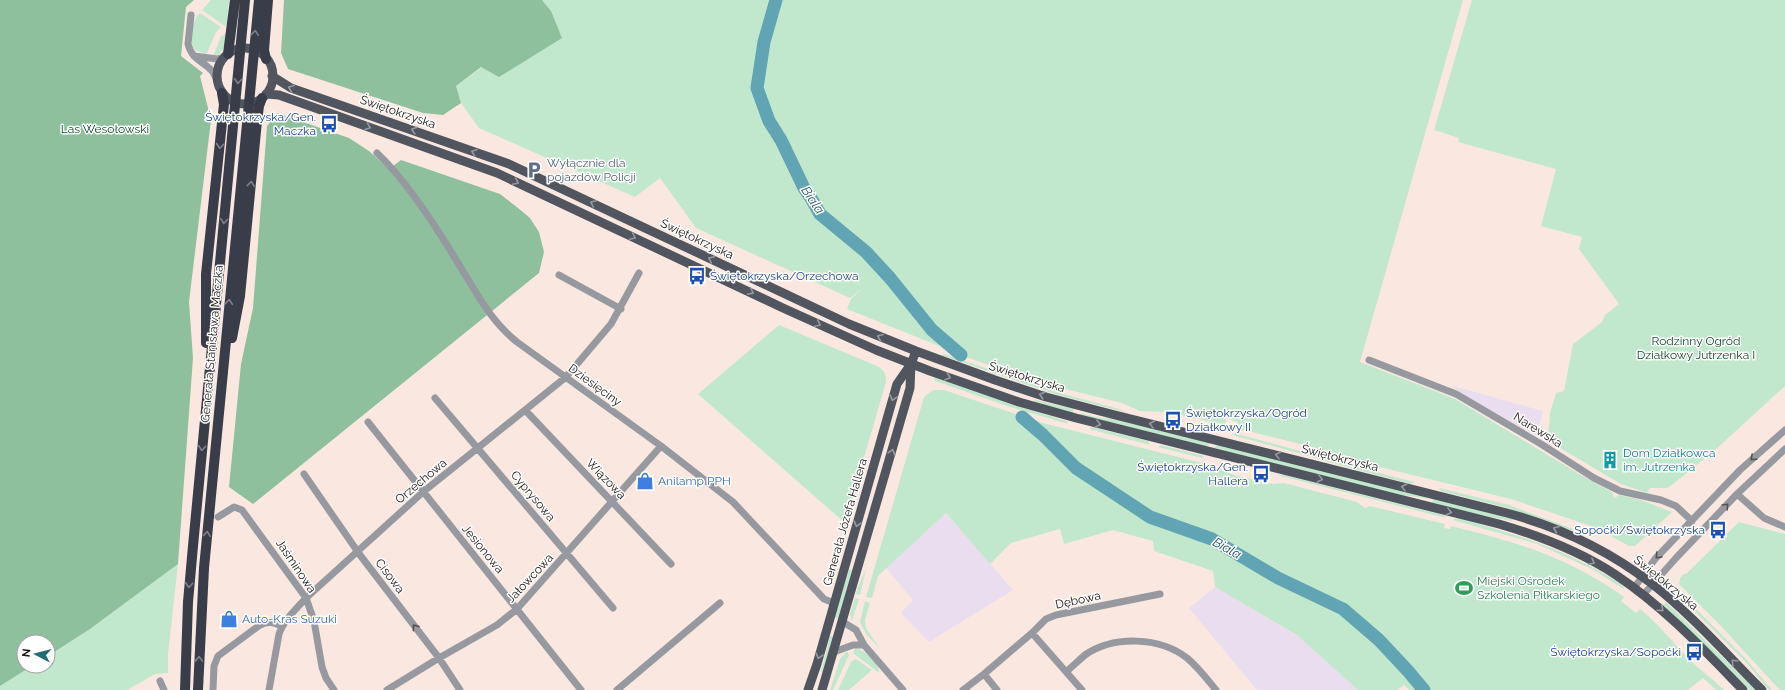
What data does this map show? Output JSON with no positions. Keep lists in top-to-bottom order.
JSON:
{
  "streets": {
    "highway": ["Generała Stanisława Maczka"],
    "main road": ["Świętokrzyska", "Generała Józefa Hallera"],
    "street": [
      "Dziesięciny",
      "Narewska",
      "Wiązowa",
      "Orzechowa",
      "Cyprysowa",
      "Jesionowa",
      "Jaśminowa",
      "Cisowa",
      "Jałowcowa",
      "Dębowa"
    ]
  },
  "crossings": [
    ["Świętokrzyska", "Generała Józefa Hallera"],
    ["Dziesięciny", "Orzechowa"],
    ["Dziesięciny", "Generała Józefa Hallera"],
    ["Dziesięciny", "Jałowcowa"],
    ["Wiązowa", "Orzechowa"],
    ["Wiązowa", "Jałowcowa"],
    ["Orzechowa", "Cyprysowa"],
    ["Orzechowa", "Jesionowa"],
    ["Orzechowa", "Jaśminowa"],
    ["Orzechowa", "Cisowa"],
    ["Cyprysowa", "Jałowcowa"],
    ["Jesionowa", "Jałowcowa"],
    ["Cisowa", "Jałowcowa"]
  ],
  "one_way": ["Cisowa"],
  "water": ["Biala"],
  "parks": ["Las Wesołowski", "Rodzinny Ogród Działkowy Jutrzenka I"],
  "places": {
    "bus stop": [
      "Świętokrzyska/Gen. Maczka",
      "Świętokrzyska/Orzechowa",
      "Świętokrzyska/Ogród Działkowy II",
      "Świętokrzyska/Gen. Hallera",
      "Sopoćki/Świętokrzyska",
      "Świętokrzyska/Sopoćki"
    ],
    "parking": ["Wyłącznie dla pojazdów Policji"],
    "building": ["Dom Działkowca im. Jutrzenka"],
    "shop": ["Anilamp PPH", "Auto-Kras Suzuki"],
    "sports": ["Miejski Ośrodek Szkolenia Piłkarskiego"]
  },
  "north": "left"
}
